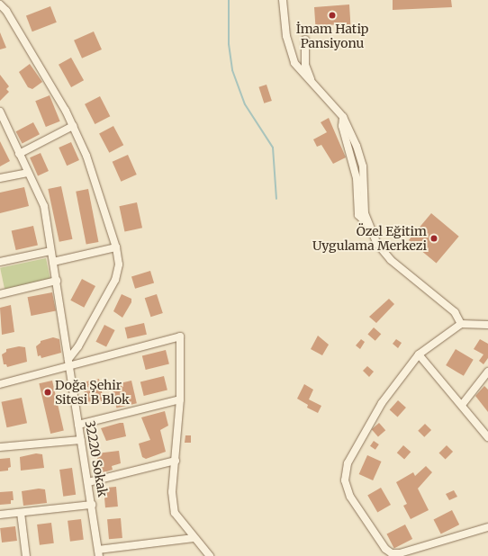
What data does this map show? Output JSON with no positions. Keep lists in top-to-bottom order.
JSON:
{
  "streets": {
    "street": ["32220 Sokak"]
  },
  "places": ["İmam Hatip Pansiyonu", "Özel Eğitim Uygulama Merkezi", "Doğa Şehir Sitesi B Blok"]
}
